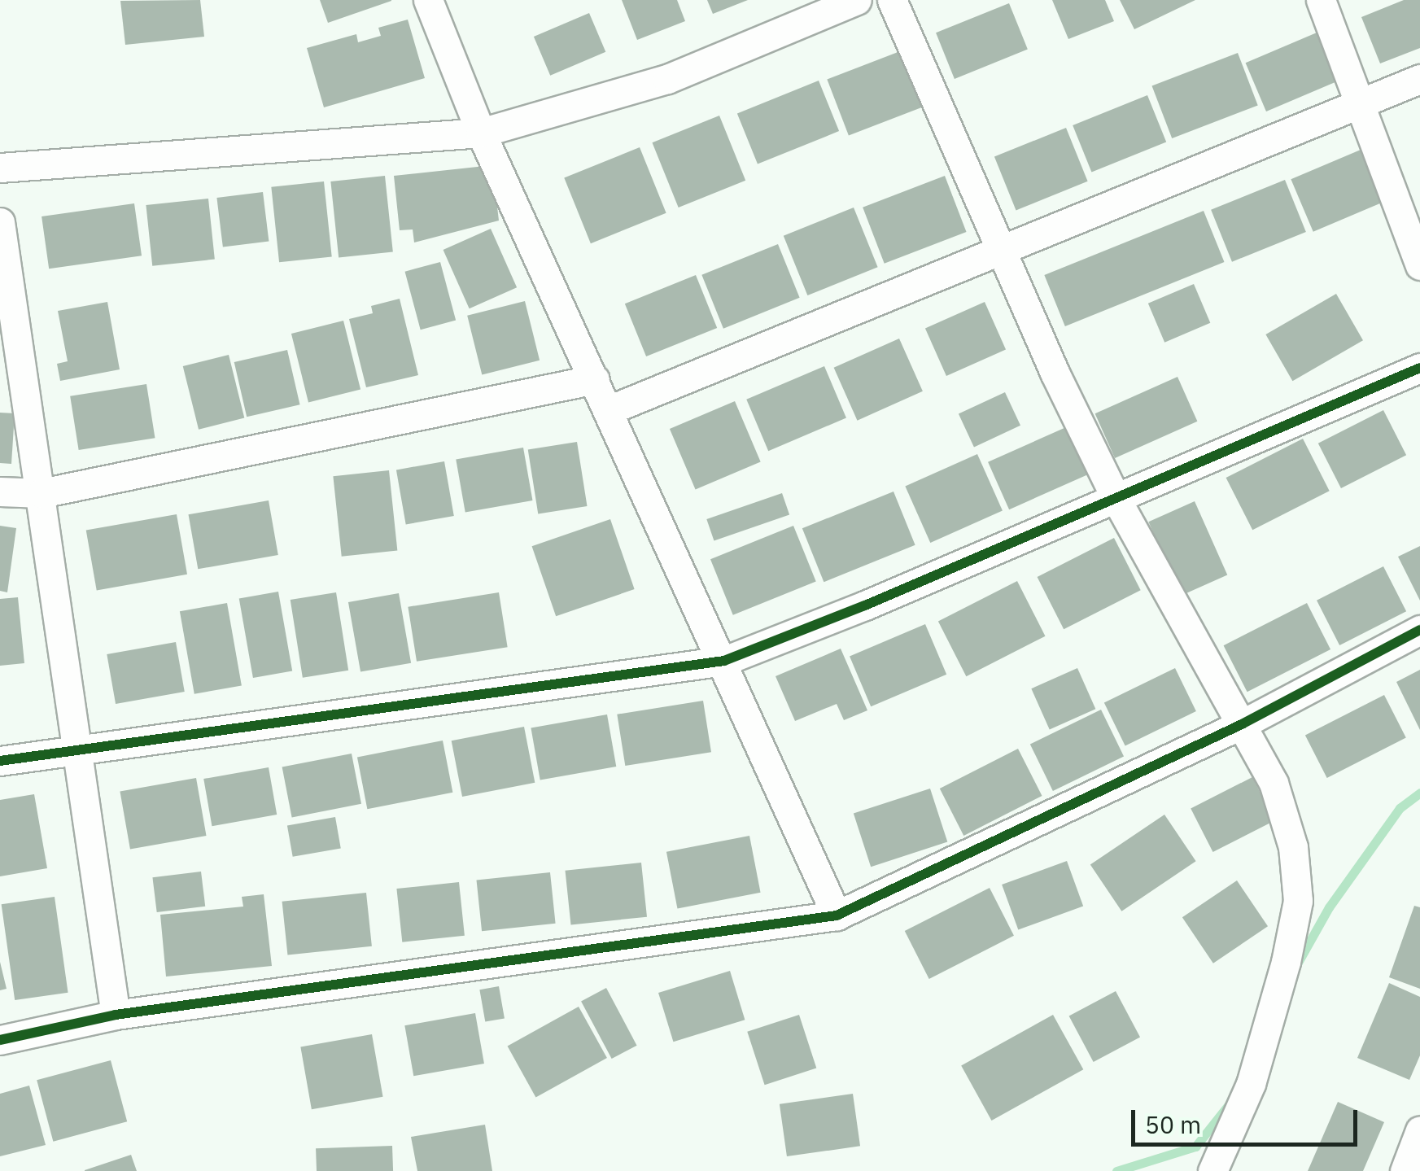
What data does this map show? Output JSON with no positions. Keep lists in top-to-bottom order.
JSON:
{
  "scale_bar": "50 m"
}
